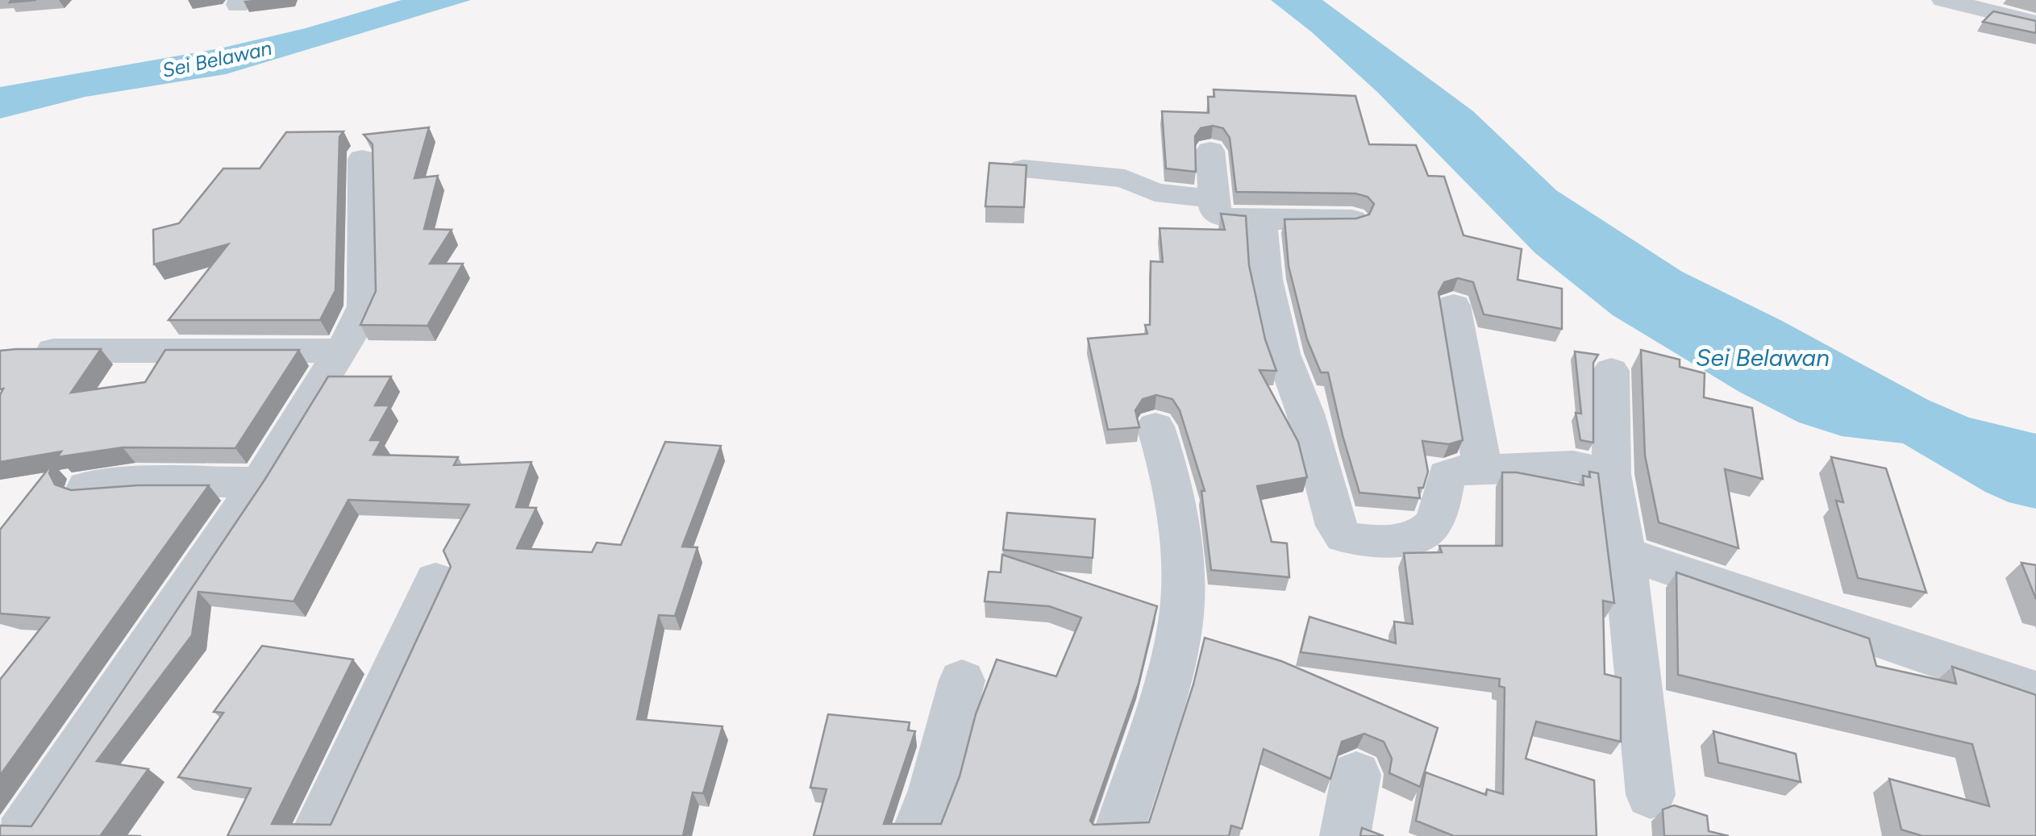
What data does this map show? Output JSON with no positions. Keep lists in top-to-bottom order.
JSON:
{
  "water": ["Sei Belawan"]
}
